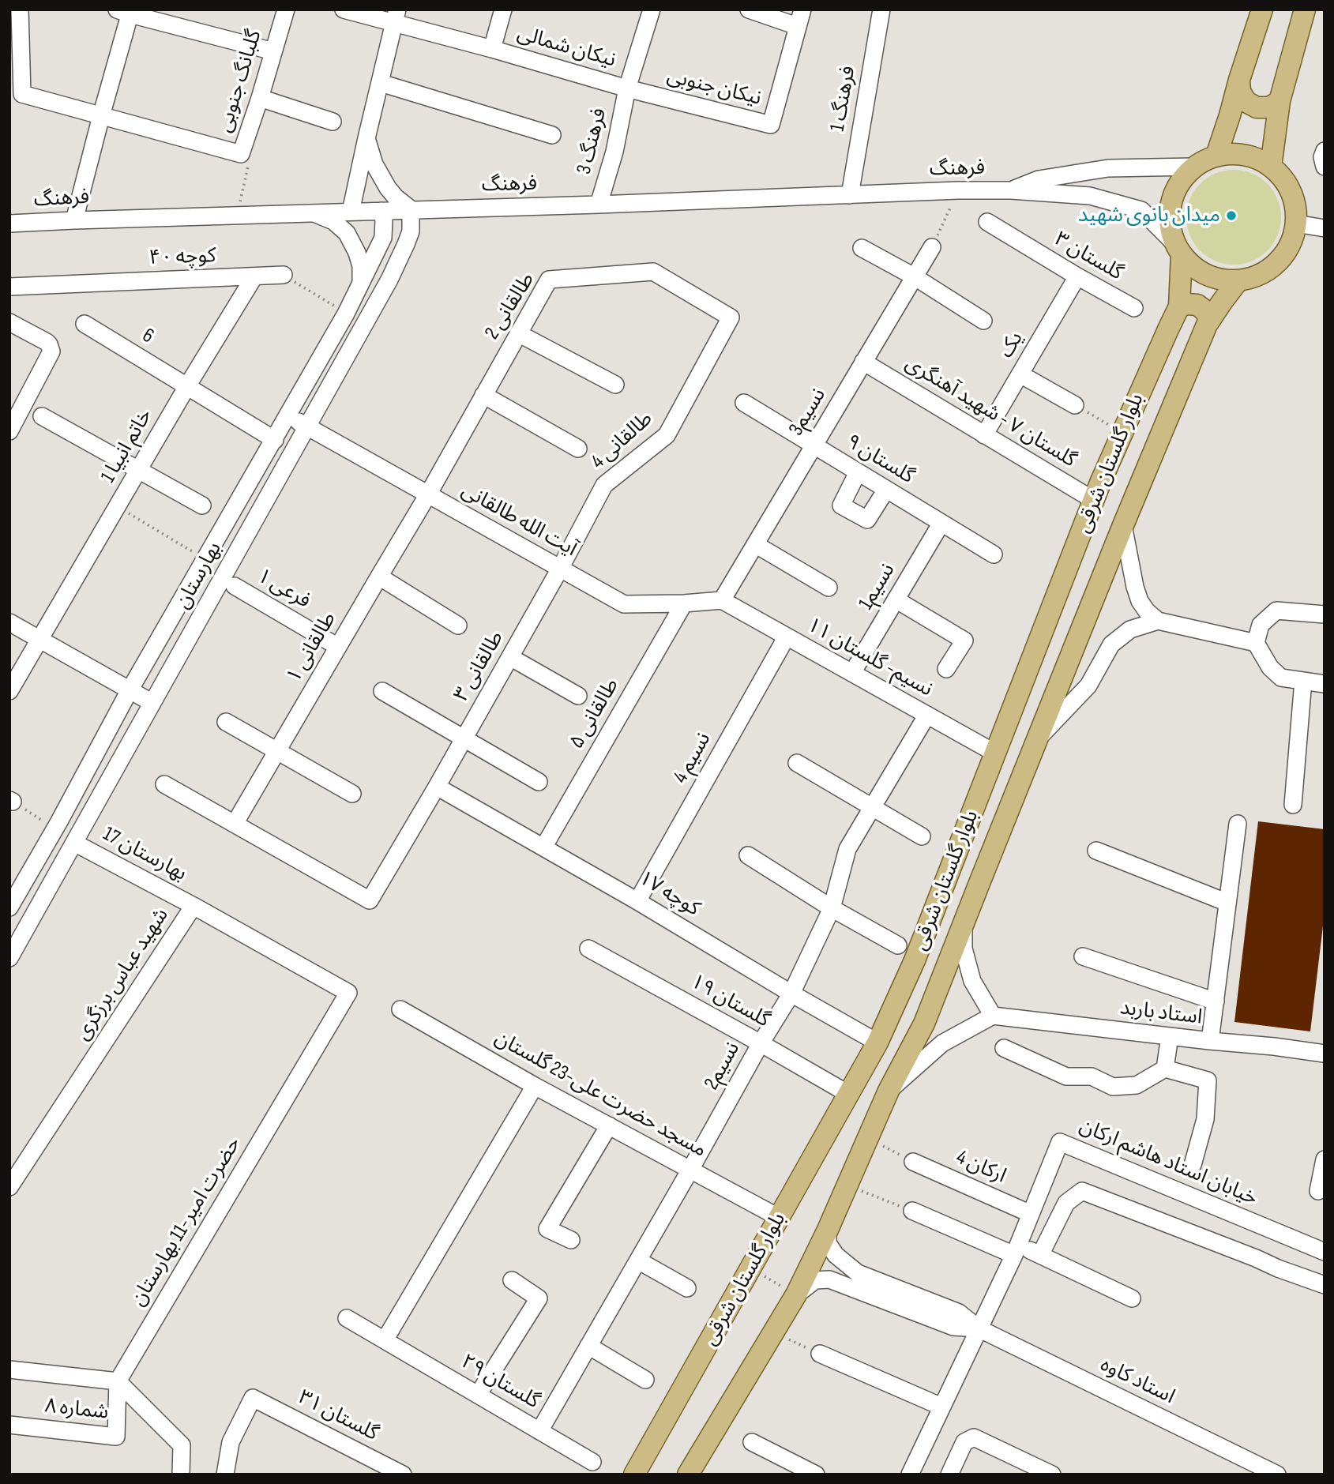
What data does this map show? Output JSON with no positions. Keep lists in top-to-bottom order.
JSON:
{
  "streets": {
    "main road": ["بلوار گلستان شرقی"],
    "street": [
      "نیکان شمالی",
      "گلبانگ جنوبی",
      "نیکان جنوبی",
      "فرهنگ 1",
      "فرهنگ 3",
      "فرهنگ",
      "گلستان ۳",
      "کوچه ۴۰",
      "طالقانی 2",
      "6",
      "یک",
      "نسیم3",
      "گلستان ۷ - شهید آهنگری",
      "طالقانی 4",
      "خاتم انبیا 1",
      "گلستان ۹",
      "آیت الله طالقانی",
      "بهارستان",
      "نسیم1",
      "فرعی ۱",
      "طالقانی ۱",
      "نسیم- گلستان ۱۱",
      "طالقانی ۳",
      "طالقانی ۵",
      "نسیم 4",
      "بهارستان 17",
      "کوچه ۱۷",
      "شهید عباس برزگری",
      "گلستان ۱۹",
      "استاد باربد",
      "نسیم2",
      "مسجد حضرت علی-23 گلستان",
      "خیابان استاد هاشم ارکان",
      "ارکان 4",
      "حضرت امیر-11 بهارستان",
      "استاد کاوه",
      "گلستان ۲۹",
      "شماره ۸",
      "گلستان ۳۱"
    ]
  },
  "crossings": [
    ["نیکان شمالی", "نیکان جنوبی"],
    ["نیکان شمالی", "فرهنگ 3"],
    ["نیکان جنوبی", "فرهنگ 3"],
    ["فرهنگ 1", "فرهنگ"],
    ["فرهنگ 3", "فرهنگ"],
    ["فرهنگ", "بلوار گلستان شرقی"],
    ["فرهنگ", "بهارستان"],
    ["گلستان ۳", "یک"],
    ["کوچه ۴۰", "خاتم انبیا 1"],
    ["طالقانی 2", "طالقانی 4"],
    ["طالقانی 2", "آیت الله طالقانی"],
    ["طالقانی 2", "طالقانی ۱"],
    ["6", "خاتم انبیا 1"],
    ["6", "بهارستان"],
    ["یک", "گلستان ۷ - شهید آهنگری"],
    ["نسیم3", "گلستان ۷ - شهید آهنگری"],
    ["نسیم3", "گلستان ۹"],
    ["نسیم3", "آیت الله طالقانی"],
    ["نسیم3", "نسیم- گلستان ۱۱"],
    ["گلستان ۷ - شهید آهنگری", "بلوار گلستان شرقی"],
    ["طالقانی 4", "آیت الله طالقانی"],
    ["طالقانی 4", "طالقانی ۳"],
    ["گلستان ۹", "نسیم1"],
    ["بلوار گلستان شرقی", "نسیم- گلستان ۱۱"],
    ["بلوار گلستان شرقی", "کوچه ۱۷"],
    ["بلوار گلستان شرقی", "گلستان ۱۹"],
    ["بلوار گلستان شرقی", "مسجد حضرت علی-23 گلستان"],
    ["بلوار گلستان شرقی", "استاد کاوه"],
    ["آیت الله طالقانی", "بهارستان"],
    ["آیت الله طالقانی", "طالقانی ۱"],
    ["آیت الله طالقانی", "نسیم- گلستان ۱۱"],
    ["آیت الله طالقانی", "طالقانی ۳"],
    ["آیت الله طالقانی", "طالقانی ۵"],
    ["بهارستان", "بهارستان 17"],
    ["نسیم1", "نسیم- گلستان ۱۱"],
    ["فرعی ۱", "طالقانی ۱"],
    ["طالقانی ۱", "طالقانی ۳"],
    ["نسیم- گلستان ۱۱", "نسیم 4"],
    ["نسیم- گلستان ۱۱", "نسیم2"],
    ["طالقانی ۳", "کوچه ۱۷"],
    ["طالقانی ۵", "کوچه ۱۷"],
    ["نسیم 4", "کوچه ۱۷"],
    ["بهارستان 17", "شهید عباس برزگری"],
    ["کوچه ۱۷", "نسیم2"],
    ["شهید عباس برزگری", "حضرت امیر-11 بهارستان"],
    ["گلستان ۱۹", "نسیم2"],
    ["نسیم2", "مسجد حضرت علی-23 گلستان"],
    ["نسیم2", "گلستان ۲۹"],
    ["خیابان استاد هاشم ارکان", "ارکان 4"],
    ["خیابان استاد هاشم ارکان", "استاد کاوه"],
    ["حضرت امیر-11 بهارستان", "شماره ۸"]
  ],
  "places": ["میدان بانوی شهید"]
}
